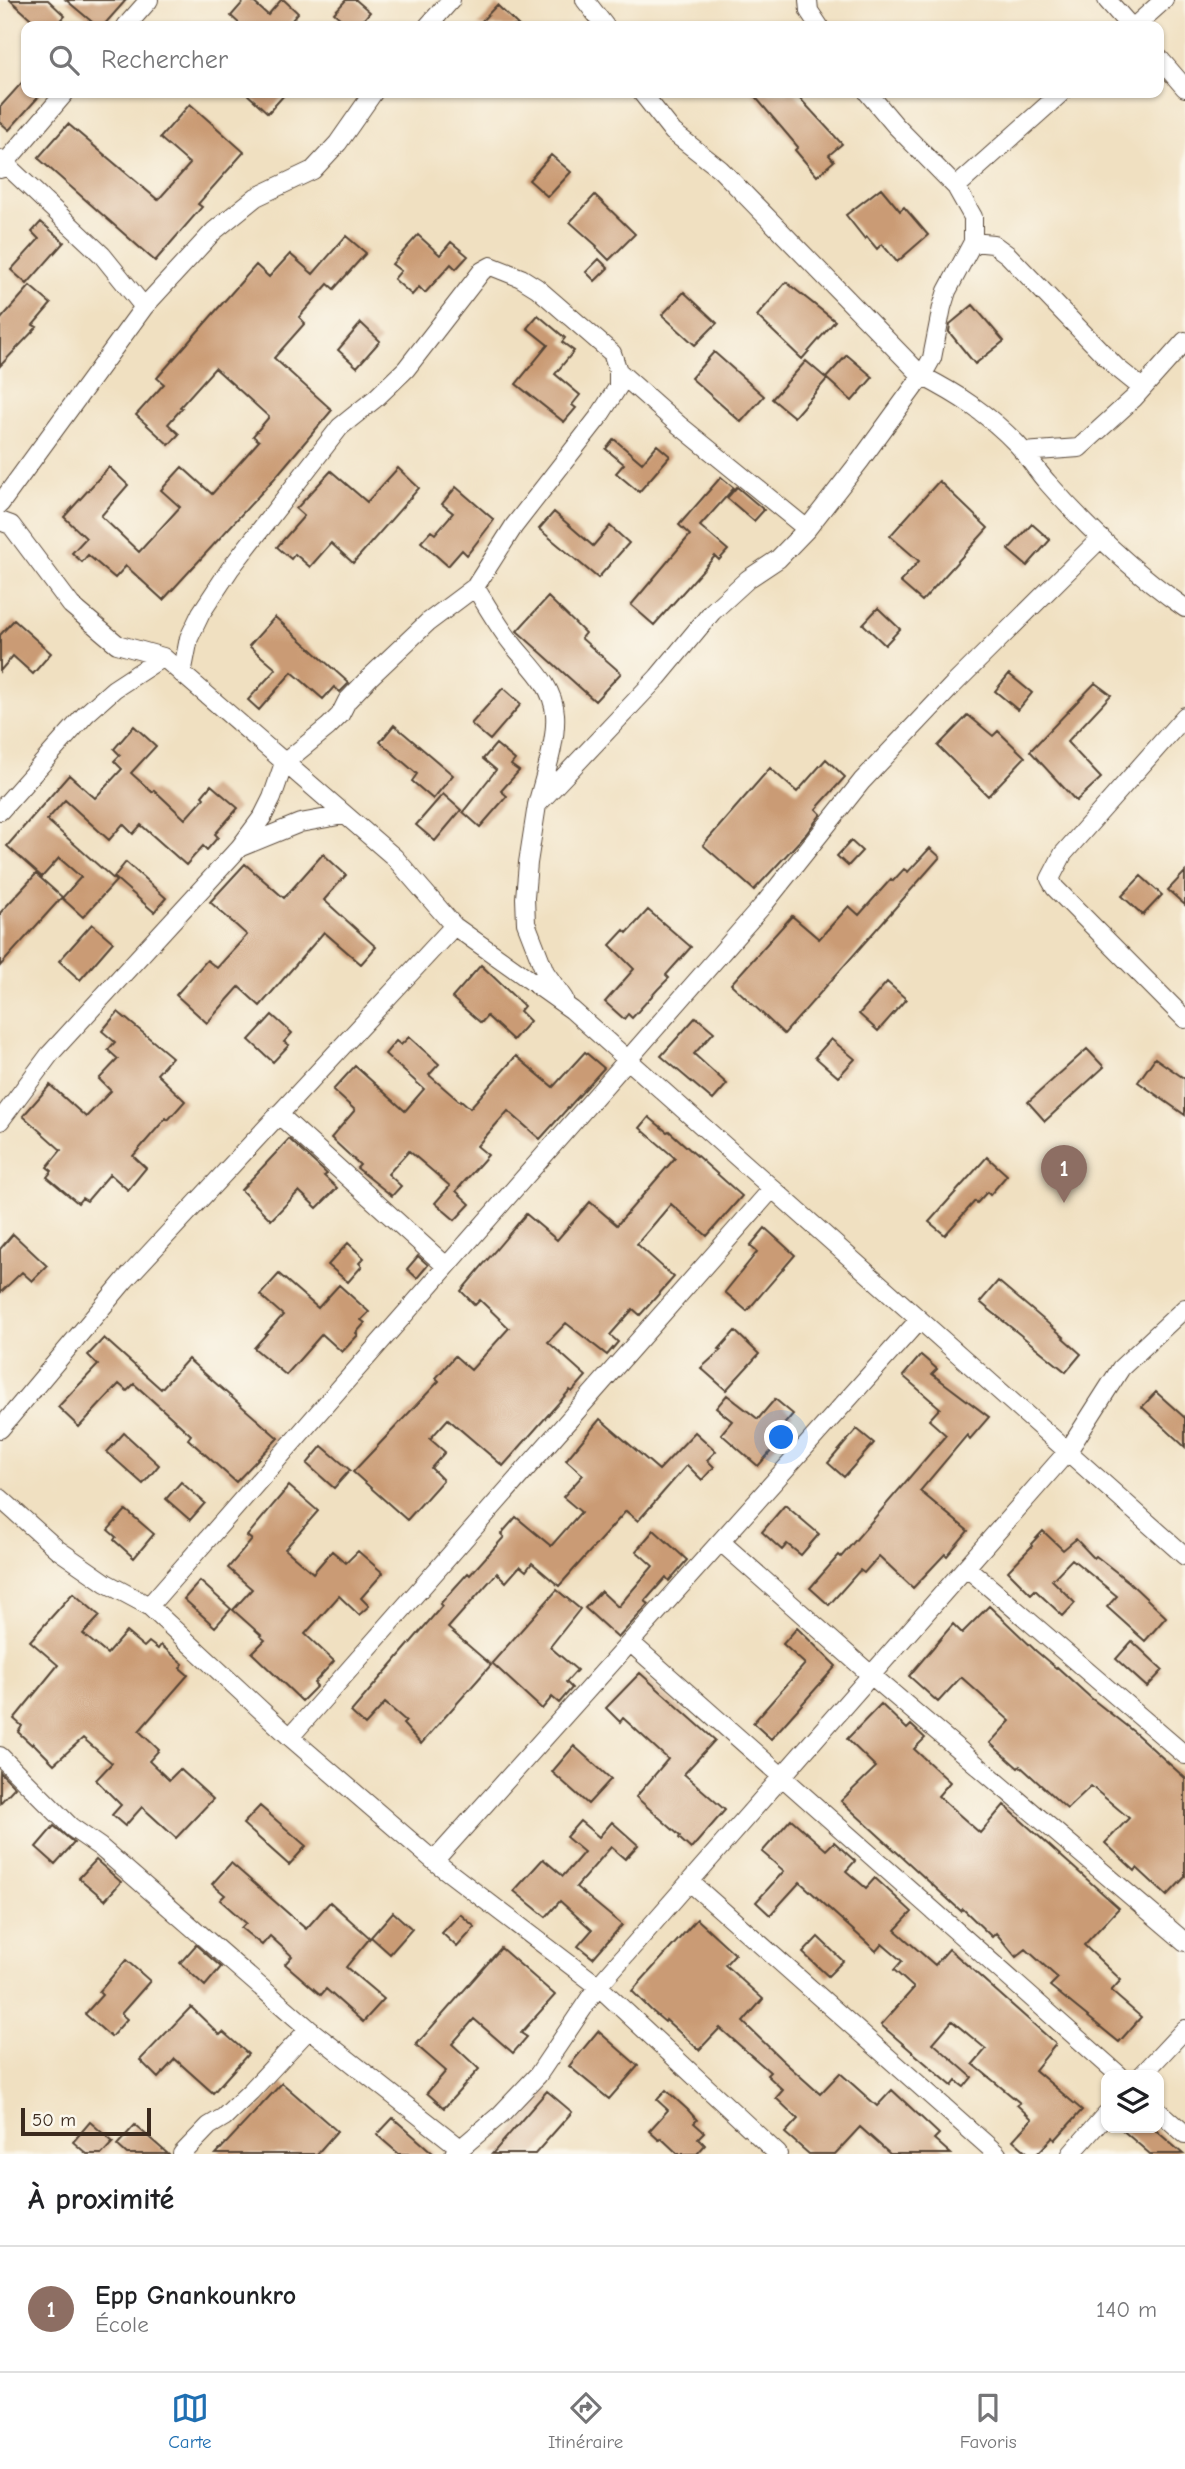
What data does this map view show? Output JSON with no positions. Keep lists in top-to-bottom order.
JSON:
{
  "scale_bar": "50 m",
  "page": {
    "search": "Rechercher",
    "pins": "1",
    "scale": "50 m",
    "heading": "À proximité",
    "list": [
      {
        "mark": "1",
        "name": "Epp Gnankounkro",
        "note": "École",
        "value": "140 m"
      }
    ],
    "nav": ["Carte", "Itinéraire", "Favoris"]
  }
}
